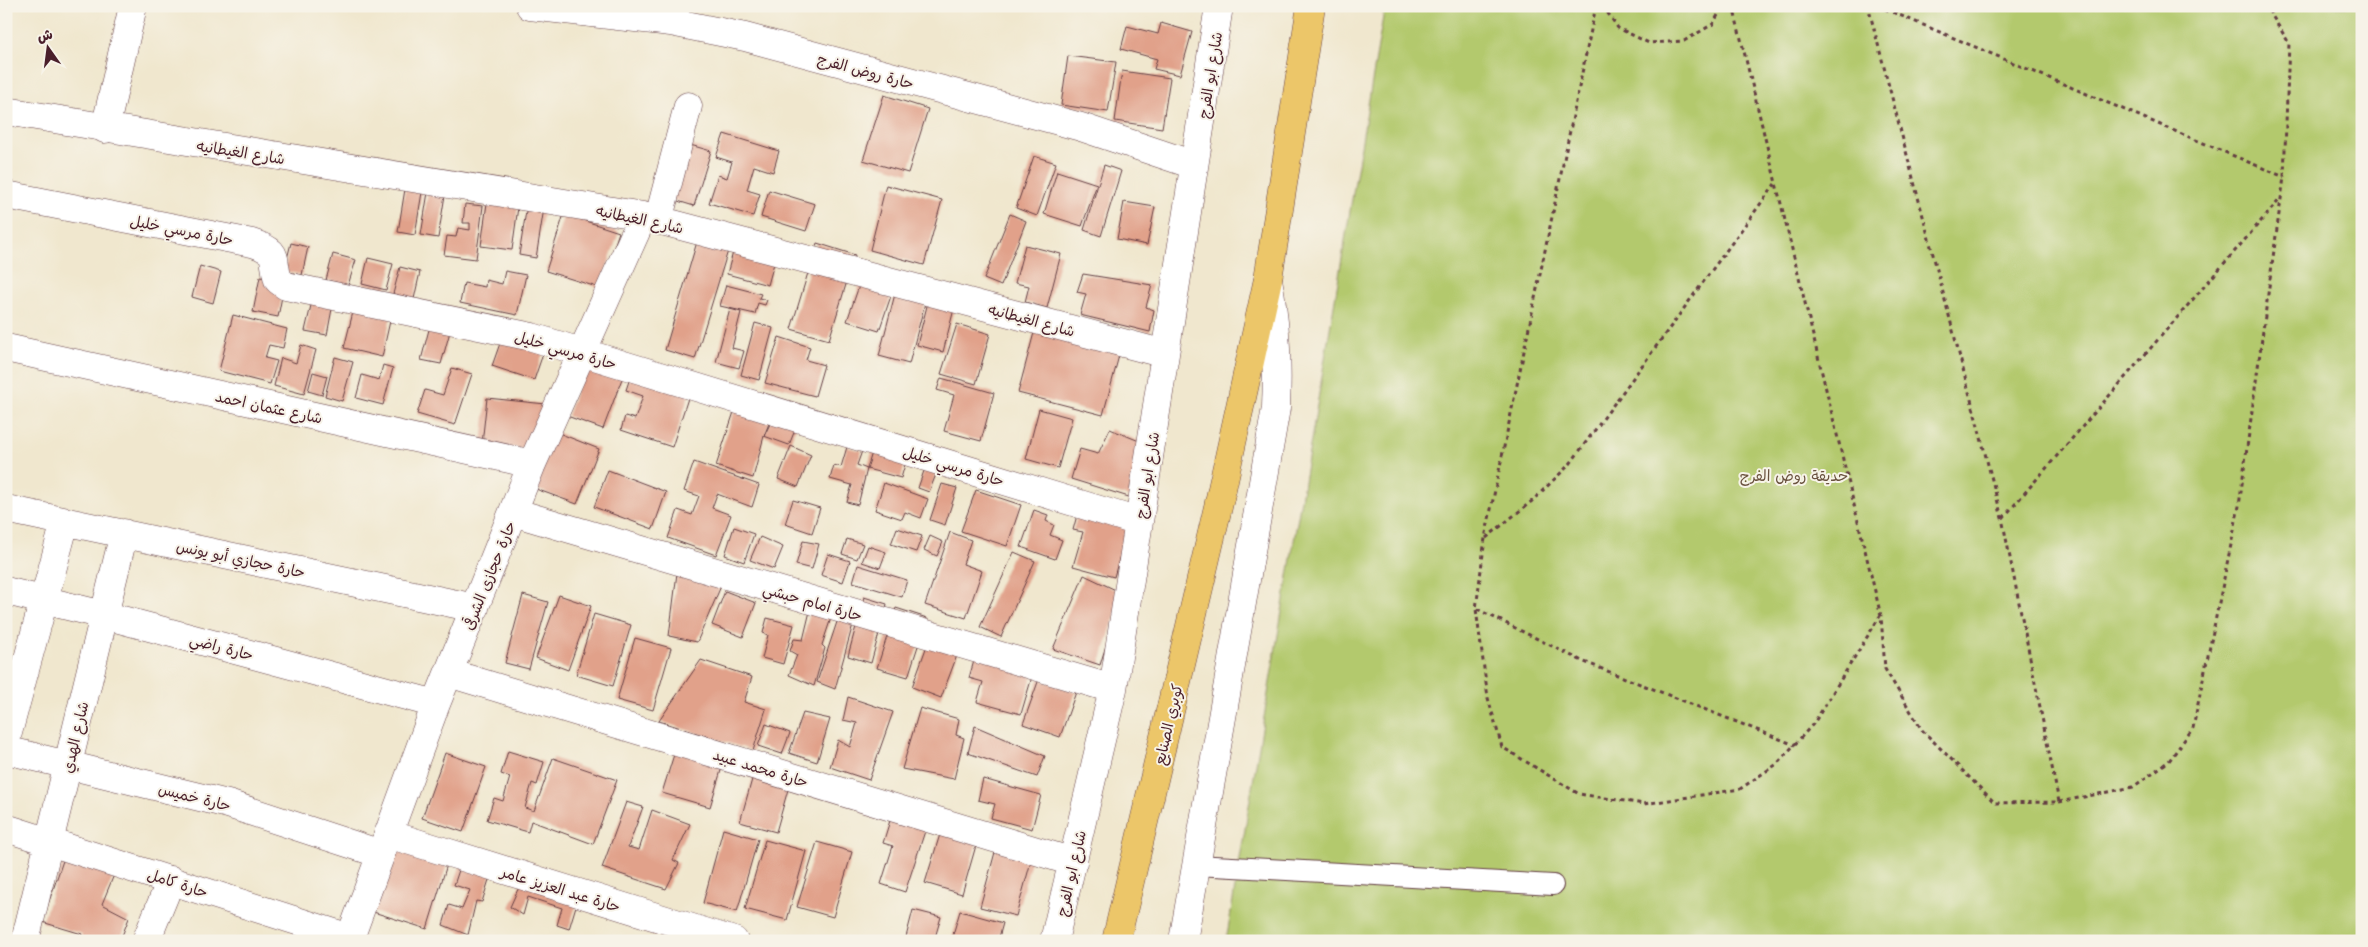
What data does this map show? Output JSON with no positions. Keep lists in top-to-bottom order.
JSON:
{
  "streets": {
    "main road": ["كوبري الصنايع"],
    "street": [
      "حارة روض الفرج",
      "شارع ابو الفرج",
      "شارع الغيطانيه",
      "حارة مرسي خليل",
      "شارع عثمان احمد",
      "حارة حجازي أبو يونس",
      "حارة حجازى الشرقى",
      "حارة امام حبشي",
      "حارة راضي",
      "شارع الهدي",
      "حارة محمد عبيد",
      "حارة خميس",
      "حارة كامل",
      "حارة عبد العزيز عامر"
    ]
  },
  "crossings": [
    ["حارة روض الفرج", "شارع ابو الفرج"],
    ["شارع ابو الفرج", "شارع الغيطانيه"],
    ["شارع ابو الفرج", "حارة مرسي خليل"],
    ["شارع ابو الفرج", "حارة امام حبشي"],
    ["شارع ابو الفرج", "حارة محمد عبيد"],
    ["شارع الغيطانيه", "حارة حجازى الشرقى"],
    ["حارة مرسي خليل", "حارة حجازى الشرقى"],
    ["شارع عثمان احمد", "حارة حجازى الشرقى"],
    ["حارة حجازي أبو يونس", "حارة حجازى الشرقى"],
    ["حارة حجازي أبو يونس", "شارع الهدي"],
    ["حارة حجازى الشرقى", "حارة امام حبشي"],
    ["حارة حجازى الشرقى", "حارة راضي"],
    ["حارة حجازى الشرقى", "حارة محمد عبيد"],
    ["حارة حجازى الشرقى", "حارة خميس"],
    ["حارة حجازى الشرقى", "حارة كامل"],
    ["حارة حجازى الشرقى", "حارة عبد العزيز عامر"],
    ["حارة راضي", "شارع الهدي"],
    ["شارع الهدي", "حارة خميس"],
    ["شارع الهدي", "حارة كامل"],
    ["حارة خميس", "حارة عبد العزيز عامر"]
  ],
  "parks": ["حديقة روض الفرج"],
  "north": "top"
}
